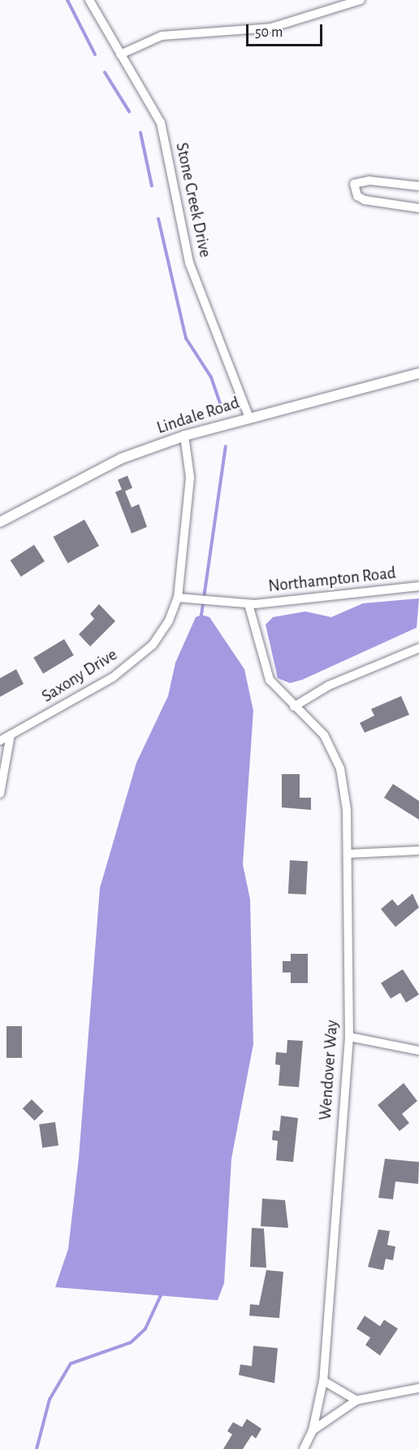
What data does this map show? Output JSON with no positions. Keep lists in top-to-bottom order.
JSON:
{
  "streets": {
    "street": [
      "Stone Creek Drive",
      "Lindale Road",
      "Northampton Road",
      "Saxony Drive",
      "Wendover Way"
    ]
  },
  "crossings": [
    ["Stone Creek Drive", "Lindale Road"],
    ["Northampton Road", "Saxony Drive"],
    ["Northampton Road", "Wendover Way"]
  ],
  "scale_bar": "50 m"
}
